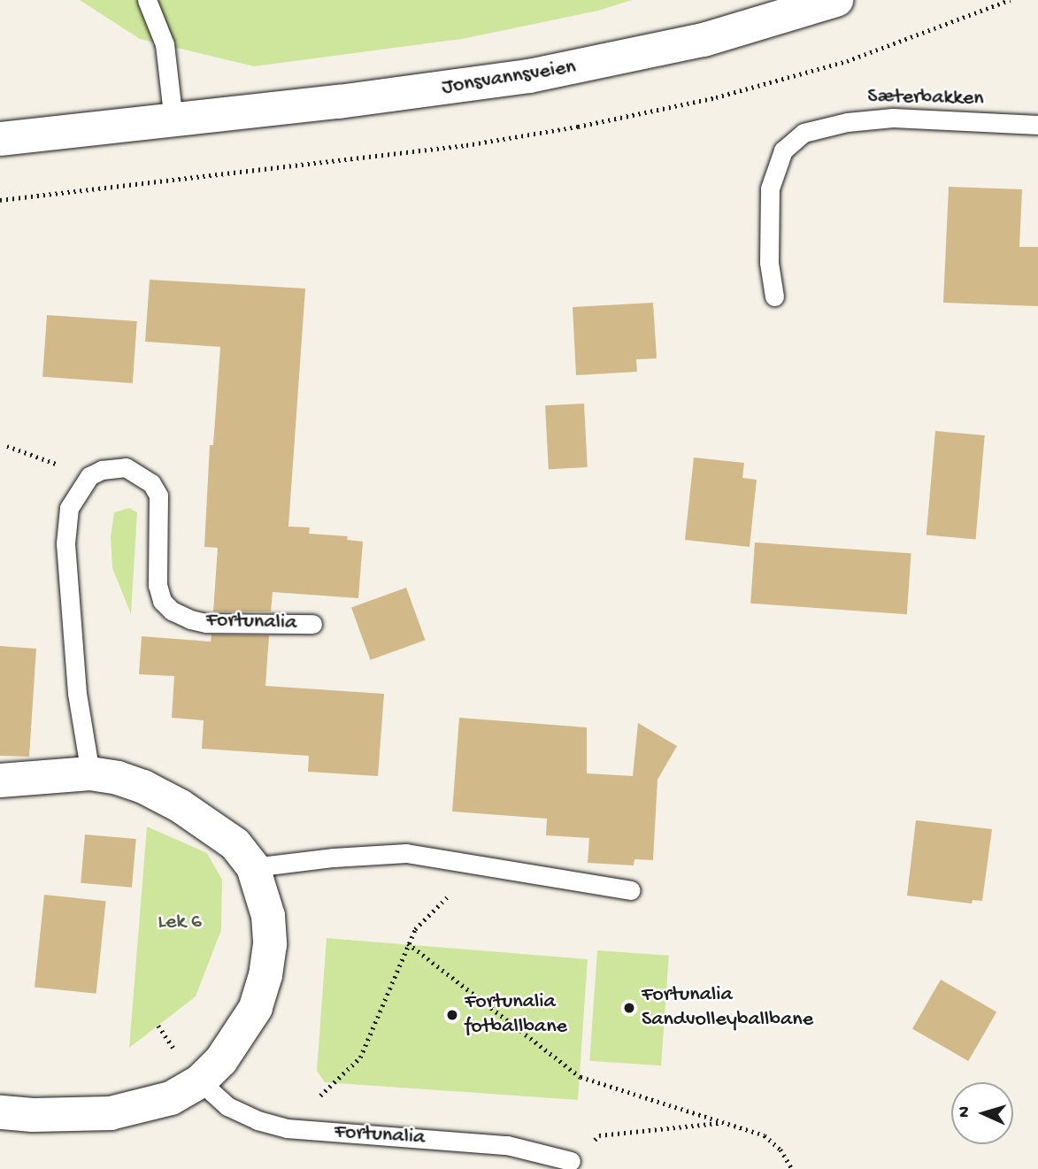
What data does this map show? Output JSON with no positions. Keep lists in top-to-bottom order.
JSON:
{
  "streets": {
    "main road": ["Jonsvannsveien"],
    "lane": ["Sæterbakken", "Fortunalia"]
  },
  "parks": ["Lek 6"],
  "places": ["Fortunalia Sandvolleyballbane", "Fortunalia fotballbane"],
  "north": "left"
}
